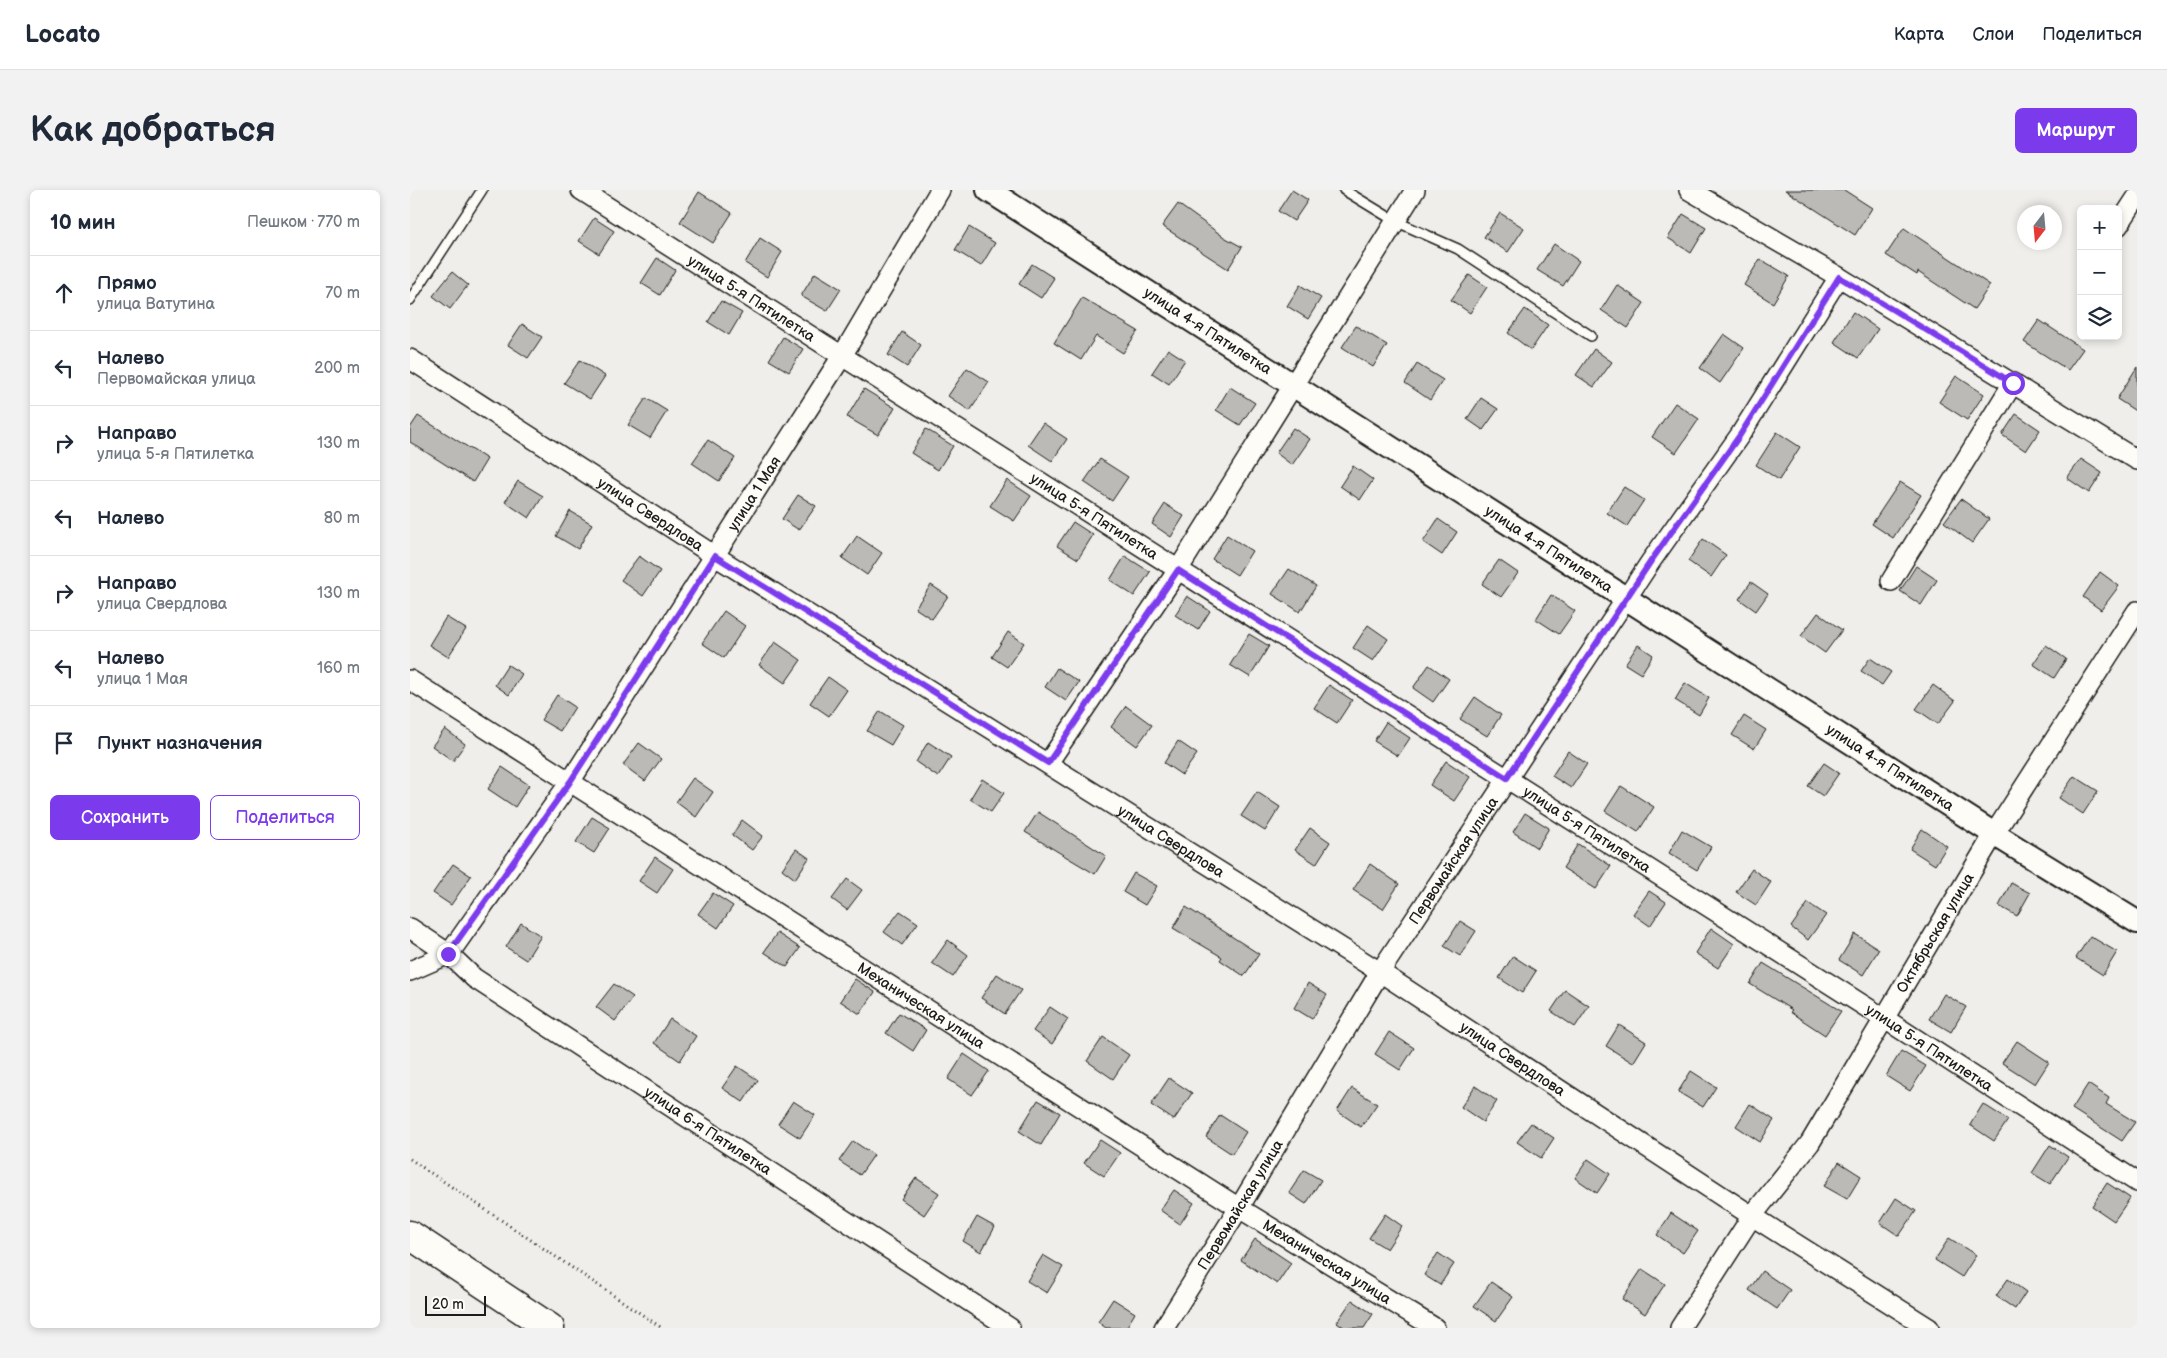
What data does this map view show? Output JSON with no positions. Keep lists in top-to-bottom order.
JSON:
{
  "streets": {
    "street": [
      "улица 5-я Пятилетка",
      "улица 4-я Пятилетка",
      "улица 1 Мая",
      "улица Свердлова",
      "Первомайская улица",
      "Октябрьская улица",
      "Механическая улица",
      "улица 6-я Пятилетка"
    ]
  },
  "crossings": [
    ["улица 5-я Пятилетка", "улица 1 Мая"],
    ["улица 5-я Пятилетка", "Первомайская улица"],
    ["улица 5-я Пятилетка", "Октябрьская улица"],
    ["улица 4-я Пятилетка", "Первомайская улица"],
    ["улица 4-я Пятилетка", "Октябрьская улица"],
    ["улица 1 Мая", "улица Свердлова"],
    ["улица 1 Мая", "Механическая улица"],
    ["улица 1 Мая", "улица 6-я Пятилетка"],
    ["улица Свердлова", "Первомайская улица"],
    ["улица Свердлова", "Октябрьская улица"],
    ["Первомайская улица", "Механическая улица"]
  ],
  "scale_bar": "20 m",
  "north": "bottom",
  "page": {
    "header": "Locato",
    "nav": ["Карта", "Слои", "Поделиться"],
    "buttons": [
      "Маршрут",
      ["Сохранить", "Поделиться"]
    ],
    "title": "Как добраться",
    "heading": ["10 мин", "Пешком · 770 m"],
    "map_buttons": ["+", "−"],
    "list": [
      ["Прямо", "улица Ватутина", "70 m"],
      ["Налево", "Первомайская улица", "200 m"],
      ["Направо", "улица 5-я Пятилетка", "130 m"],
      ["Налево", "80 m"],
      ["Направо", "улица Свердлова", "130 m"],
      ["Налево", "улица 1 Мая", "160 m"],
      "Пункт назначения"
    ],
    "scale": "20 m"
  }
}
